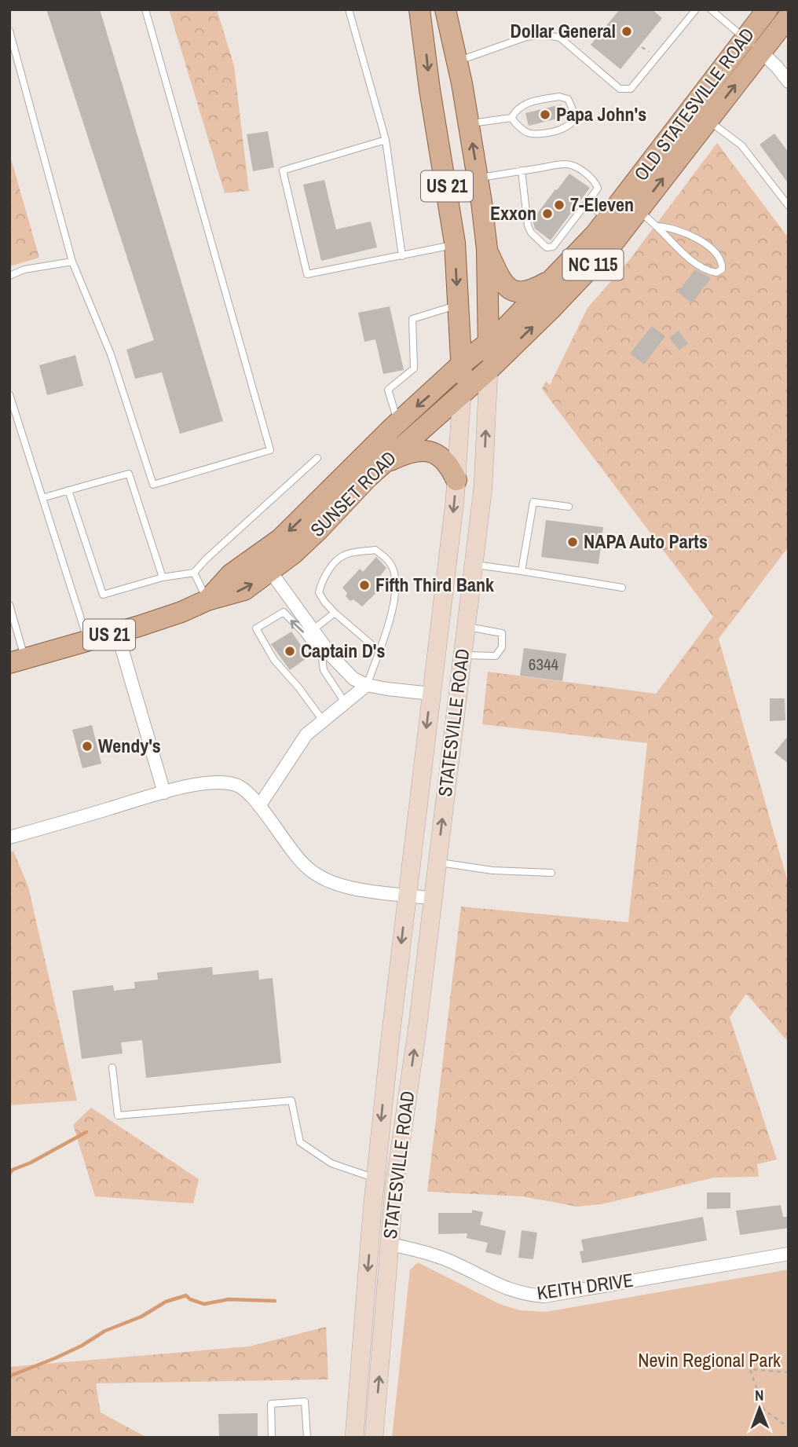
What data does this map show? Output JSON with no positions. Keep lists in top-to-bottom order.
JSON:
{
  "streets": {
    "main road": [
      "OLD STATESVILLE ROAD",
      "US 21",
      "NC 115",
      "SUNSET ROAD",
      "STATESVILLE ROAD"
    ],
    "street": ["KEITH DRIVE"]
  },
  "crossings": [
    ["OLD STATESVILLE ROAD", "SUNSET ROAD"],
    ["OLD STATESVILLE ROAD", "STATESVILLE ROAD"],
    ["SUNSET ROAD", "STATESVILLE ROAD"],
    ["STATESVILLE ROAD", "KEITH DRIVE"]
  ],
  "parks": ["Nevin Regional Park"],
  "places": [
    "Dollar General",
    "Papa John's",
    "7-Eleven",
    "Exxon",
    "NAPA Auto Parts",
    "Fifth Third Bank",
    "Captain D's",
    "Wendy's"
  ],
  "house_numbers": ["6344"],
  "north": "top"
}
